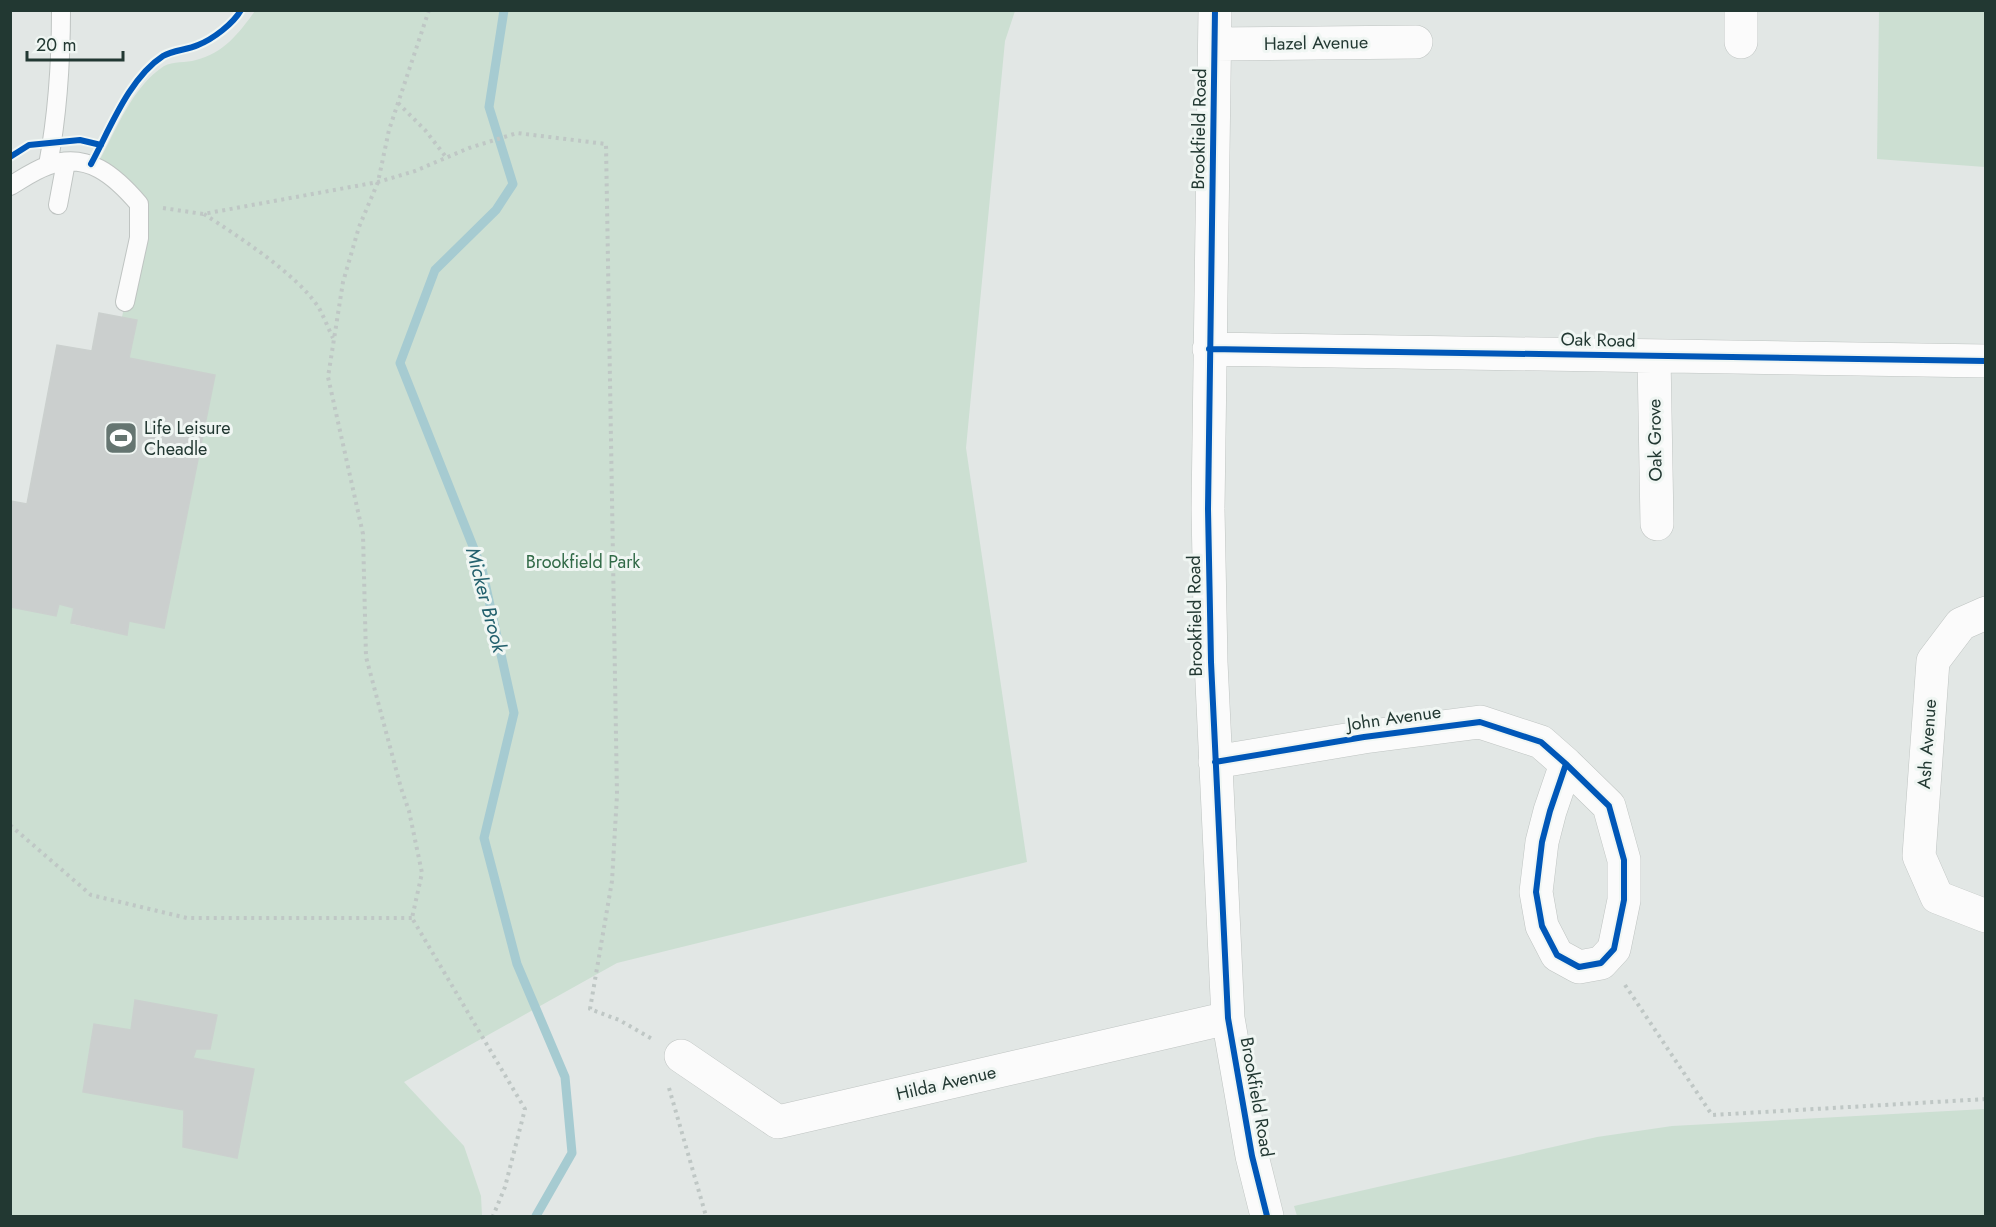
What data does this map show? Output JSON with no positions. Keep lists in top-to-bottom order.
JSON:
{
  "streets": {
    "street": [
      "Hazel Avenue",
      "Brookfield Road",
      "Oak Road",
      "Oak Grove",
      "John Avenue",
      "Ash Avenue",
      "Hilda Avenue"
    ]
  },
  "crossings": [
    ["Hazel Avenue", "Brookfield Road"],
    ["Brookfield Road", "Oak Road"],
    ["Brookfield Road", "John Avenue"],
    ["Brookfield Road", "Hilda Avenue"],
    ["Oak Road", "Oak Grove"]
  ],
  "water": ["Micker Brook"],
  "parks": ["Brookfield Park"],
  "places": {
    "sports": ["Life Leisure Cheadle"]
  },
  "scale_bar": "20 m"
}
